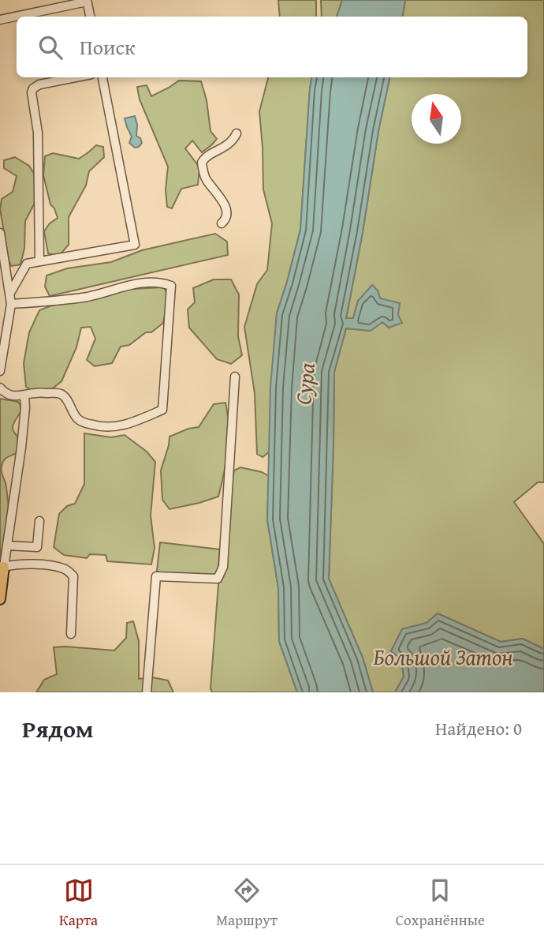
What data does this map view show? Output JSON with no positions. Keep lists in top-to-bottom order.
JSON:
{
  "water": ["Сура", "Большой Затон"],
  "north": "top",
  "page": {
    "search": "Поиск",
    "heading": ["Рядом", "Найдено: 0"],
    "nav": ["Карта", "Маршрут", "Сохранённые"]
  }
}
